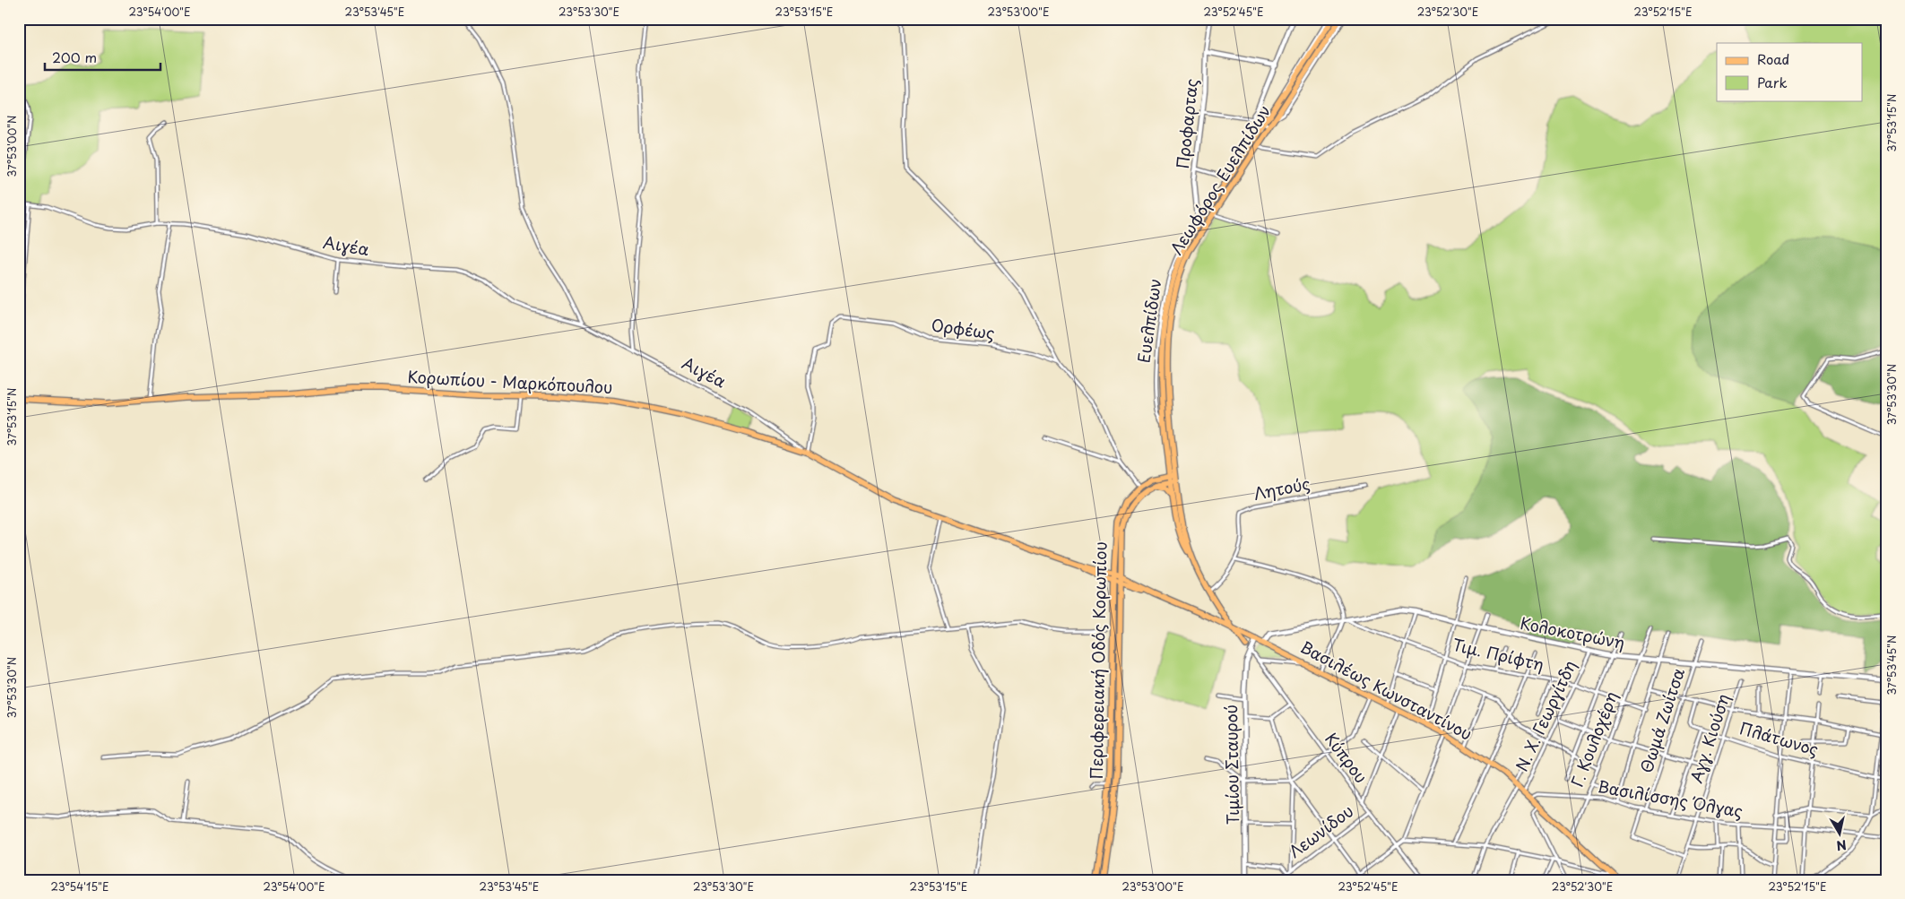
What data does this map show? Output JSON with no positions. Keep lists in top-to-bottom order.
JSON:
{
  "streets": {
    "main road": [
      "Λεωφόρος Ευελπίδων",
      "Κορωπίου - Μαρκόπουλου",
      "Περιφερειακή Οδός Κορωπίου",
      "Βασιλέως Κωνσταντίνου"
    ],
    "street": [
      "Προφαρτας",
      "Αιγέα",
      "Ορφέως",
      "Λητούς",
      "Κολοκοτρώνη",
      "Τιμ. Πρίφτη",
      "Ν. Χ. Γεωργίτδη",
      "Θωμά Ζωίτσα",
      "Αγγ. Κιούση",
      "Γ. Κουλοχέρη",
      "Πλάτωνος",
      "Κύπρου",
      "Τιμίου Σταυρού",
      "Βασιλίσσης Όλγας",
      "Λεωνίδου"
    ]
  },
  "crossings": [
    ["Προφαρτας", "Λεωφόρος Ευελπίδων"],
    ["Λεωφόρος Ευελπίδων", "Κορωπίου - Μαρκόπουλου"],
    ["Λεωφόρος Ευελπίδων", "Λητούς"],
    ["Λεωφόρος Ευελπίδων", "Περιφερειακή Οδός Κορωπίου"],
    ["Λεωφόρος Ευελπίδων", "Βασιλέως Κωνσταντίνου"],
    ["Λεωφόρος Ευελπίδων", "Κύπρου"],
    ["Λεωφόρος Ευελπίδων", "Τιμίου Σταυρού"],
    ["Αιγέα", "Ορφέως"],
    ["Αιγέα", "Κορωπίου - Μαρκόπουλου"],
    ["Ορφέως", "Κορωπίου - Μαρκόπουλου"],
    ["Ορφέως", "Περιφερειακή Οδός Κορωπίου"],
    ["Κορωπίου - Μαρκόπουλου", "Περιφερειακή Οδός Κορωπίου"],
    ["Κορωπίου - Μαρκόπουλου", "Βασιλέως Κωνσταντίνου"],
    ["Κολοκοτρώνη", "Τιμ. Πρίφτη"],
    ["Κολοκοτρώνη", "Βασιλέως Κωνσταντίνου"],
    ["Κολοκοτρώνη", "Ν. Χ. Γεωργίτδη"],
    ["Κολοκοτρώνη", "Θωμά Ζωίτσα"],
    ["Κολοκοτρώνη", "Γ. Κουλοχέρη"],
    ["Τιμ. Πρίφτη", "Ν. Χ. Γεωργίτδη"],
    ["Τιμ. Πρίφτη", "Γ. Κουλοχέρη"],
    ["Βασιλέως Κωνσταντίνου", "Ν. Χ. Γεωργίτδη"],
    ["Βασιλέως Κωνσταντίνου", "Γ. Κουλοχέρη"],
    ["Βασιλέως Κωνσταντίνου", "Τιμίου Σταυρού"],
    ["Βασιλέως Κωνσταντίνου", "Βασιλίσσης Όλγας"],
    ["Θωμά Ζωίτσα", "Βασιλίσσης Όλγας"],
    ["Αγγ. Κιούση", "Πλάτωνος"],
    ["Αγγ. Κιούση", "Βασιλίσσης Όλγας"],
    ["Γ. Κουλοχέρη", "Βασιλίσσης Όλγας"],
    ["Κύπρου", "Τιμίου Σταυρού"],
    ["Κύπρου", "Λεωνίδου"]
  ],
  "legend": ["Road", "Park"],
  "scale_bar": "200 m",
  "north": "bottom",
  "coordinates": [
    "23°54'00\"E",
    "23°53'45\"E",
    "23°53'30\"E",
    "23°53'15\"E",
    "23°53'00\"E",
    "23°52'45\"E",
    "23°52'30\"E",
    "23°52'15\"E",
    "37°53'15\"N",
    "37°53'00\"N",
    "37°53'30\"N",
    "37°53'45\"N",
    "23°54'15\"E"
  ]
}
